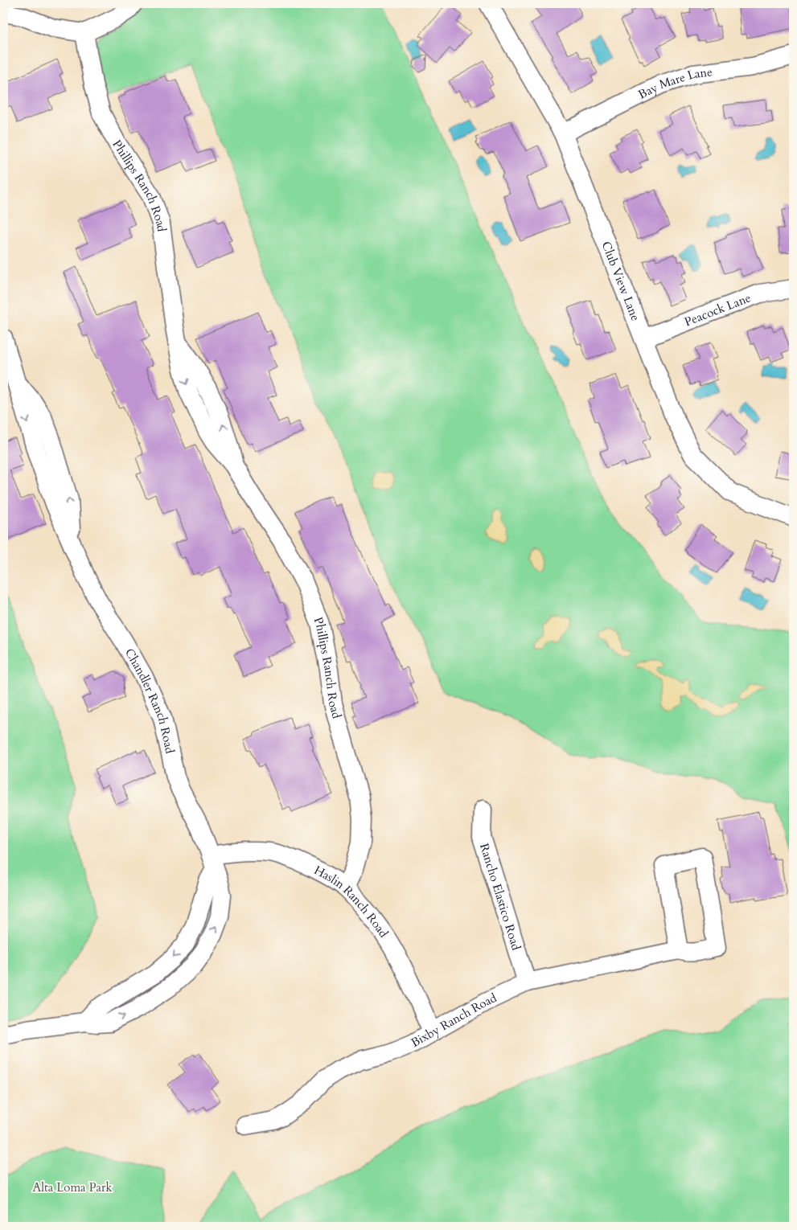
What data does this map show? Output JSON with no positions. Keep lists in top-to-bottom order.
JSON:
{
  "streets": {
    "street": [
      "Bay Mare Lane",
      "Phillips Ranch Road",
      "Club View Lane",
      "Peacock Lane",
      "Chandler Ranch Road",
      "Rancho Elastico Road",
      "Haslin Ranch Road",
      "Bixby Ranch Road"
    ]
  },
  "crossings": [
    ["Bay Mare Lane", "Club View Lane"],
    ["Phillips Ranch Road", "Haslin Ranch Road"],
    ["Club View Lane", "Peacock Lane"],
    ["Chandler Ranch Road", "Haslin Ranch Road"],
    ["Rancho Elastico Road", "Bixby Ranch Road"],
    ["Haslin Ranch Road", "Bixby Ranch Road"]
  ],
  "parks": ["Alta Loma Park"]
}
